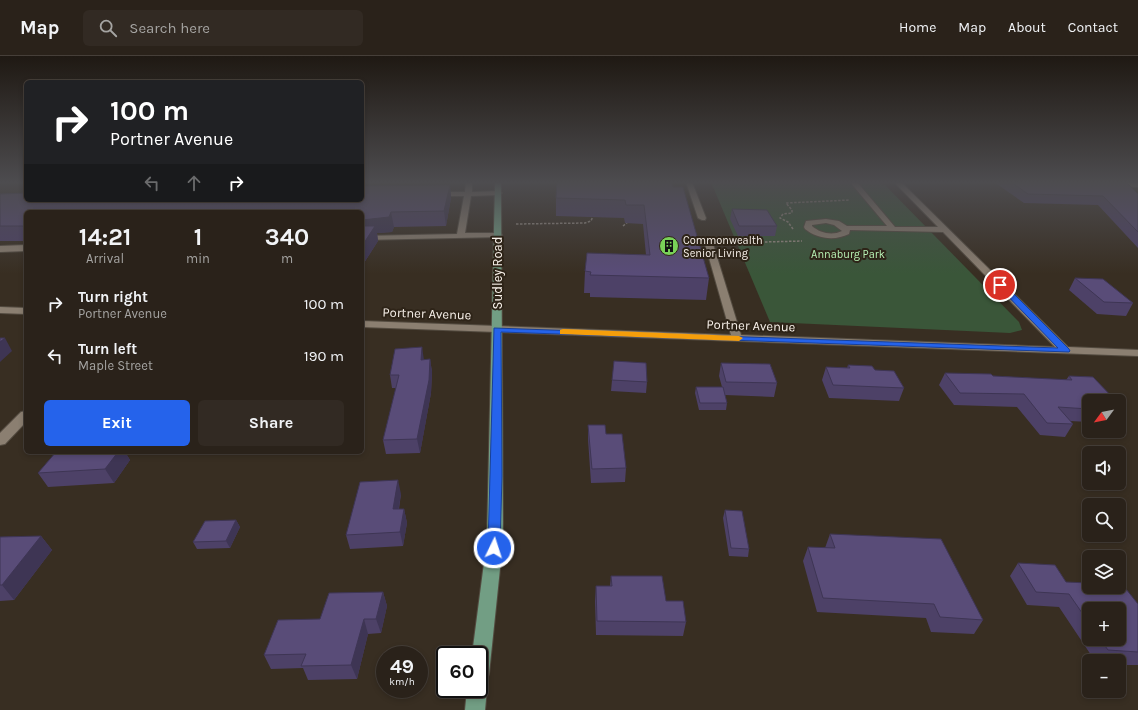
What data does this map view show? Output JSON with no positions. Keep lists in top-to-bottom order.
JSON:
{
  "streets": {
    "main road": ["Sudley Road"],
    "street": ["Portner Avenue"]
  },
  "crossings": [
    ["Sudley Road", "Portner Avenue"]
  ],
  "parks": ["Annaburg Park"],
  "places": {
    "building": ["Commonwealth Senior Living"]
  },
  "north": "bottom left",
  "page": {
    "header": "Map",
    "search": "Search here",
    "nav": [
      "Home",
      "Map",
      "About",
      "Contact"
    ],
    "turn": ["100 m", "Portner Avenue"],
    "eta": [
      "14:21",
      "Arrival",
      "1",
      "min",
      "340",
      "m"
    ],
    "list": [
      {
        "name": "Turn right",
        "note": "Portner Avenue",
        "value": "100 m"
      },
      {
        "name": "Turn left",
        "note": "Maple Street",
        "value": "190 m"
      }
    ],
    "buttons": ["Exit", "Share"],
    "map_buttons": ["+", "−"],
    "speed": "49 km/h",
    "limit": "60"
  }
}
